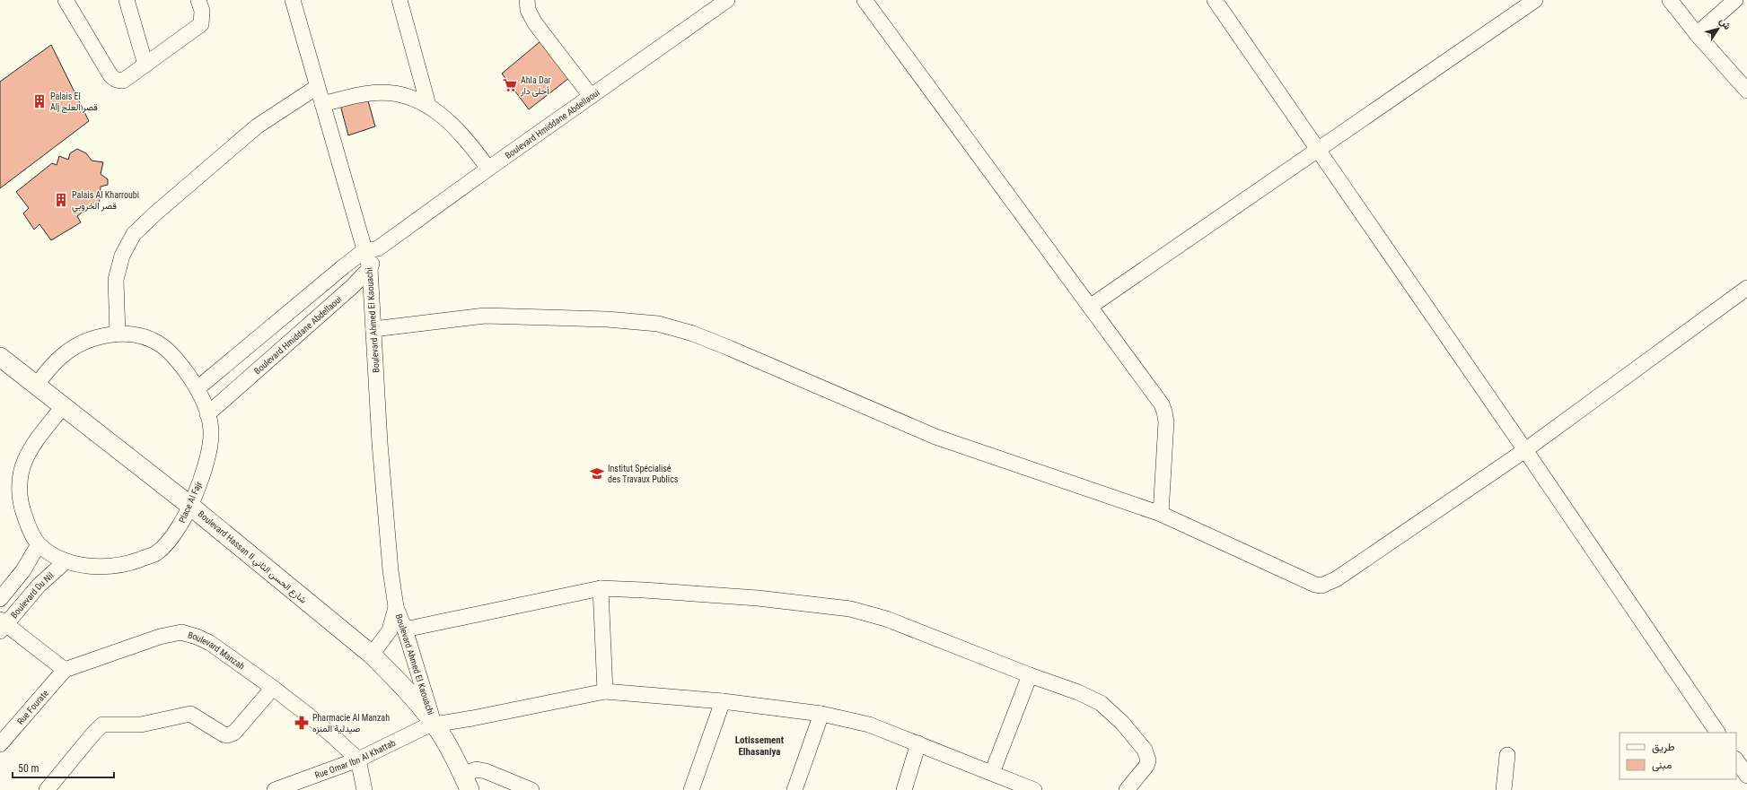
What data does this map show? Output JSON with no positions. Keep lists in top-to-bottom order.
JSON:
{
  "streets": {
    "main road": ["Boulevard Hassan II شارع الحسن الثاني"],
    "street": [
      "Boulevard Hmiddane Abdellaoui",
      "Boulevard Ahmed El Kaouachi",
      "Place Al Fajr",
      "Boulevard Du Nil",
      "Boulevard Manzah",
      "Rue Fourate",
      "Rue Omar Ibn Al Khattab"
    ]
  },
  "crossings": [
    ["Boulevard Hmiddane Abdellaoui", "Boulevard Ahmed El Kaouachi"],
    ["Boulevard Hmiddane Abdellaoui", "Place Al Fajr"],
    ["Boulevard Ahmed El Kaouachi", "Boulevard Hassan II شارع الحسن الثاني"],
    ["Boulevard Ahmed El Kaouachi", "Rue Omar Ibn Al Khattab"],
    ["Place Al Fajr", "Boulevard Hassan II شارع الحسن الثاني"],
    ["Place Al Fajr", "Boulevard Du Nil"],
    ["Boulevard Hassan II شارع الحسن الثاني", "Rue Omar Ibn Al Khattab"],
    ["Boulevard Manzah", "Rue Fourate"],
    ["Boulevard Manzah", "Rue Omar Ibn Al Khattab"]
  ],
  "districts": ["Lotissement Elhasaniya"],
  "places": {
    "supermarket": ["Ahla Dar أحلى دار"],
    "building": ["Palais El Alj قصر العلج", "Palais Al Kharroubi قصر الخروبي"],
    "school or university": ["Institut Spécialisé des Travaux Publics"],
    "pharmacy": ["Pharmacie Al Manzah صيدلية المنزه"]
  },
  "legend": ["طريق", "مبنى"],
  "scale_bar": "50 m",
  "north": "top right"
}
